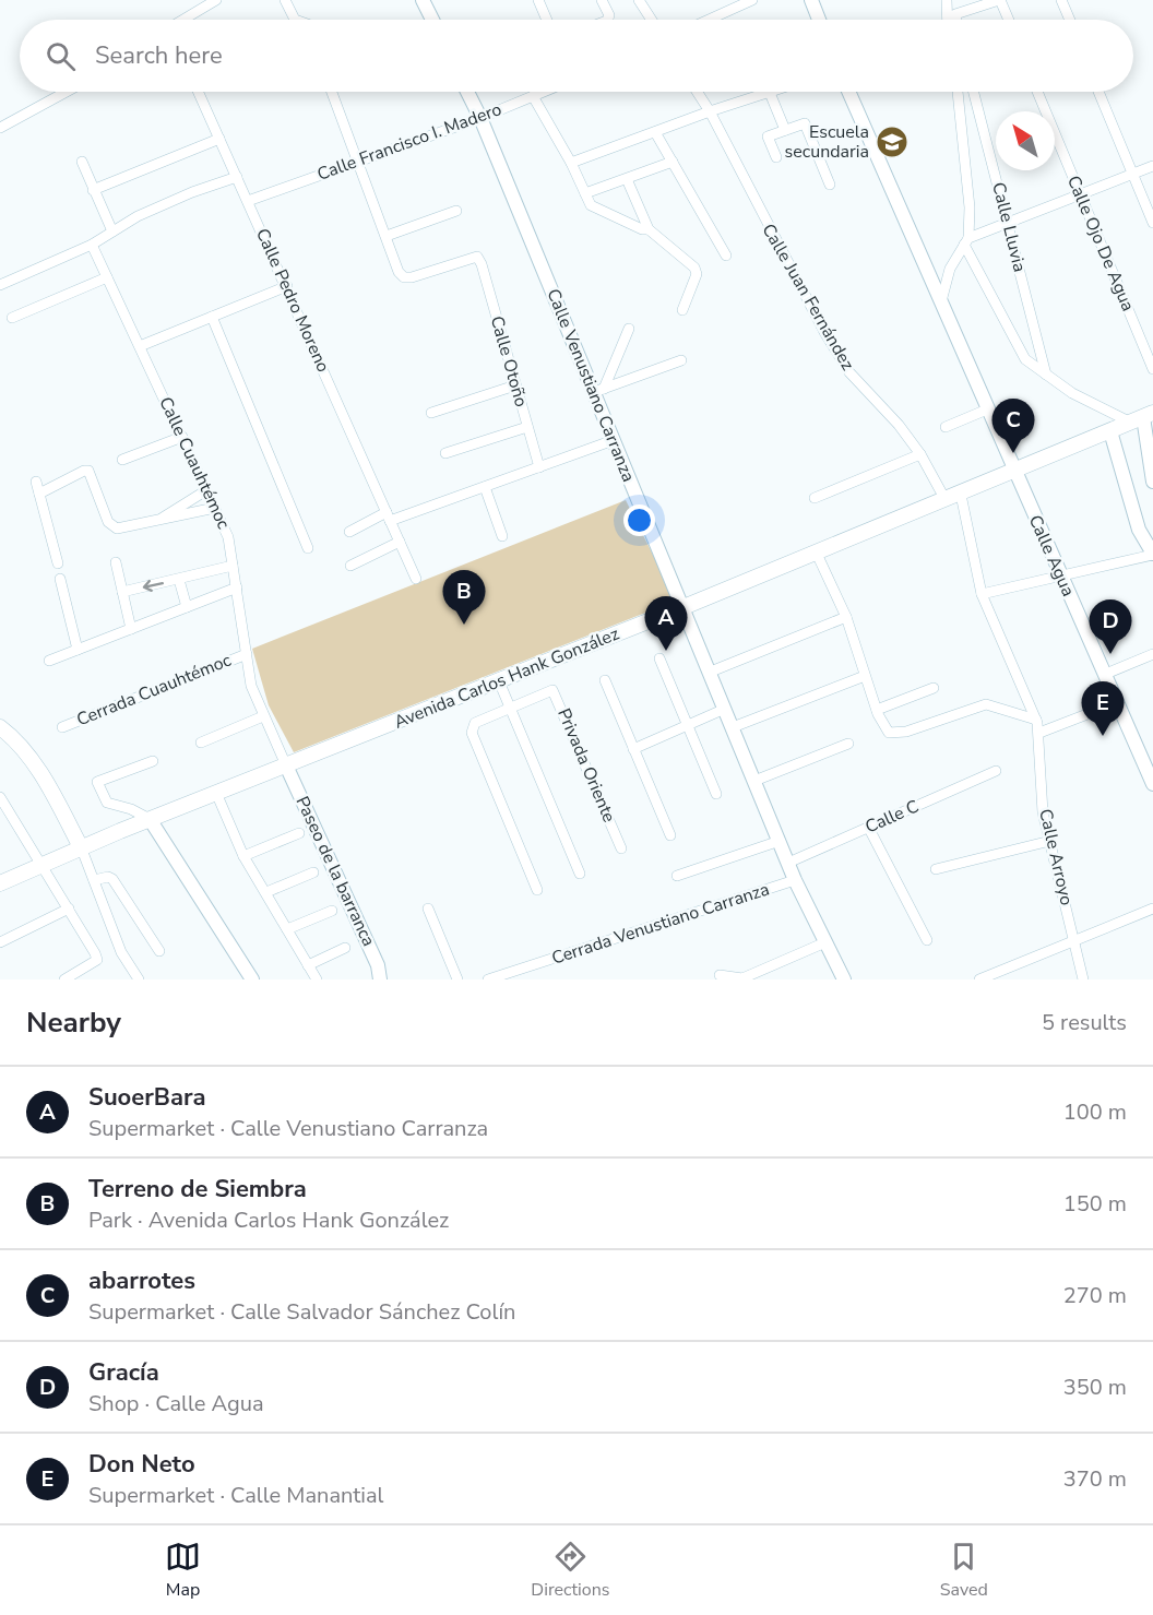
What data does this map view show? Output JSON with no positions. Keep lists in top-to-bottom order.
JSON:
{
  "streets": {
    "main road": ["Avenida Carlos Hank González"],
    "street": [
      "Calle Francisco I. Madero",
      "Calle Lluvia",
      "Calle Ojo De Agua",
      "Calle Juan Fernández",
      "Calle Pedro Moreno",
      "Calle Otoño",
      "Calle Venustiano Carranza",
      "Calle Cuauhtémoc",
      "Calle Agua",
      "Cerrada Cuauhtémoc",
      "Privada Oriente",
      "Calle C",
      "Calle Arroyo",
      "Paseo de la barranca",
      "Cerrada Venustiano Carranza"
    ]
  },
  "crossings": [
    ["Calle Francisco I. Madero", "Calle Pedro Moreno"],
    ["Calle Francisco I. Madero", "Calle Venustiano Carranza"],
    ["Calle Juan Fernández", "Avenida Carlos Hank González"],
    ["Calle Venustiano Carranza", "Avenida Carlos Hank González"],
    ["Calle Venustiano Carranza", "Calle C"],
    ["Calle Venustiano Carranza", "Cerrada Venustiano Carranza"],
    ["Calle Cuauhtémoc", "Avenida Carlos Hank González"],
    ["Calle Cuauhtémoc", "Cerrada Cuauhtémoc"],
    ["Calle Cuauhtémoc", "Paseo de la barranca"],
    ["Calle Agua", "Avenida Carlos Hank González"],
    ["Avenida Carlos Hank González", "Paseo de la barranca"]
  ],
  "places": {
    "school or university": ["Escuela secundaria"]
  },
  "north": "top left",
  "page": {
    "search": "Search here",
    "pins": [
      "C",
      "B",
      "A",
      "D",
      "E"
    ],
    "heading": ["Nearby", "5 results"],
    "list": [
      {
        "mark": "A",
        "name": "SuoerBara",
        "note": "Supermarket · Calle Venustiano Carranza",
        "value": "100 m"
      },
      {
        "mark": "B",
        "name": "Terreno de Siembra",
        "note": "Park · Avenida Carlos Hank González",
        "value": "150 m"
      },
      {
        "mark": "C",
        "name": "abarrotes",
        "note": "Supermarket · Calle Salvador Sánchez Colín",
        "value": "270 m"
      },
      {
        "mark": "D",
        "name": "Gracía",
        "note": "Shop · Calle Agua",
        "value": "350 m"
      },
      {
        "mark": "E",
        "name": "Don Neto",
        "note": "Supermarket · Calle Manantial",
        "value": "370 m"
      }
    ],
    "nav": ["Map", "Directions", "Saved"]
  }
}
